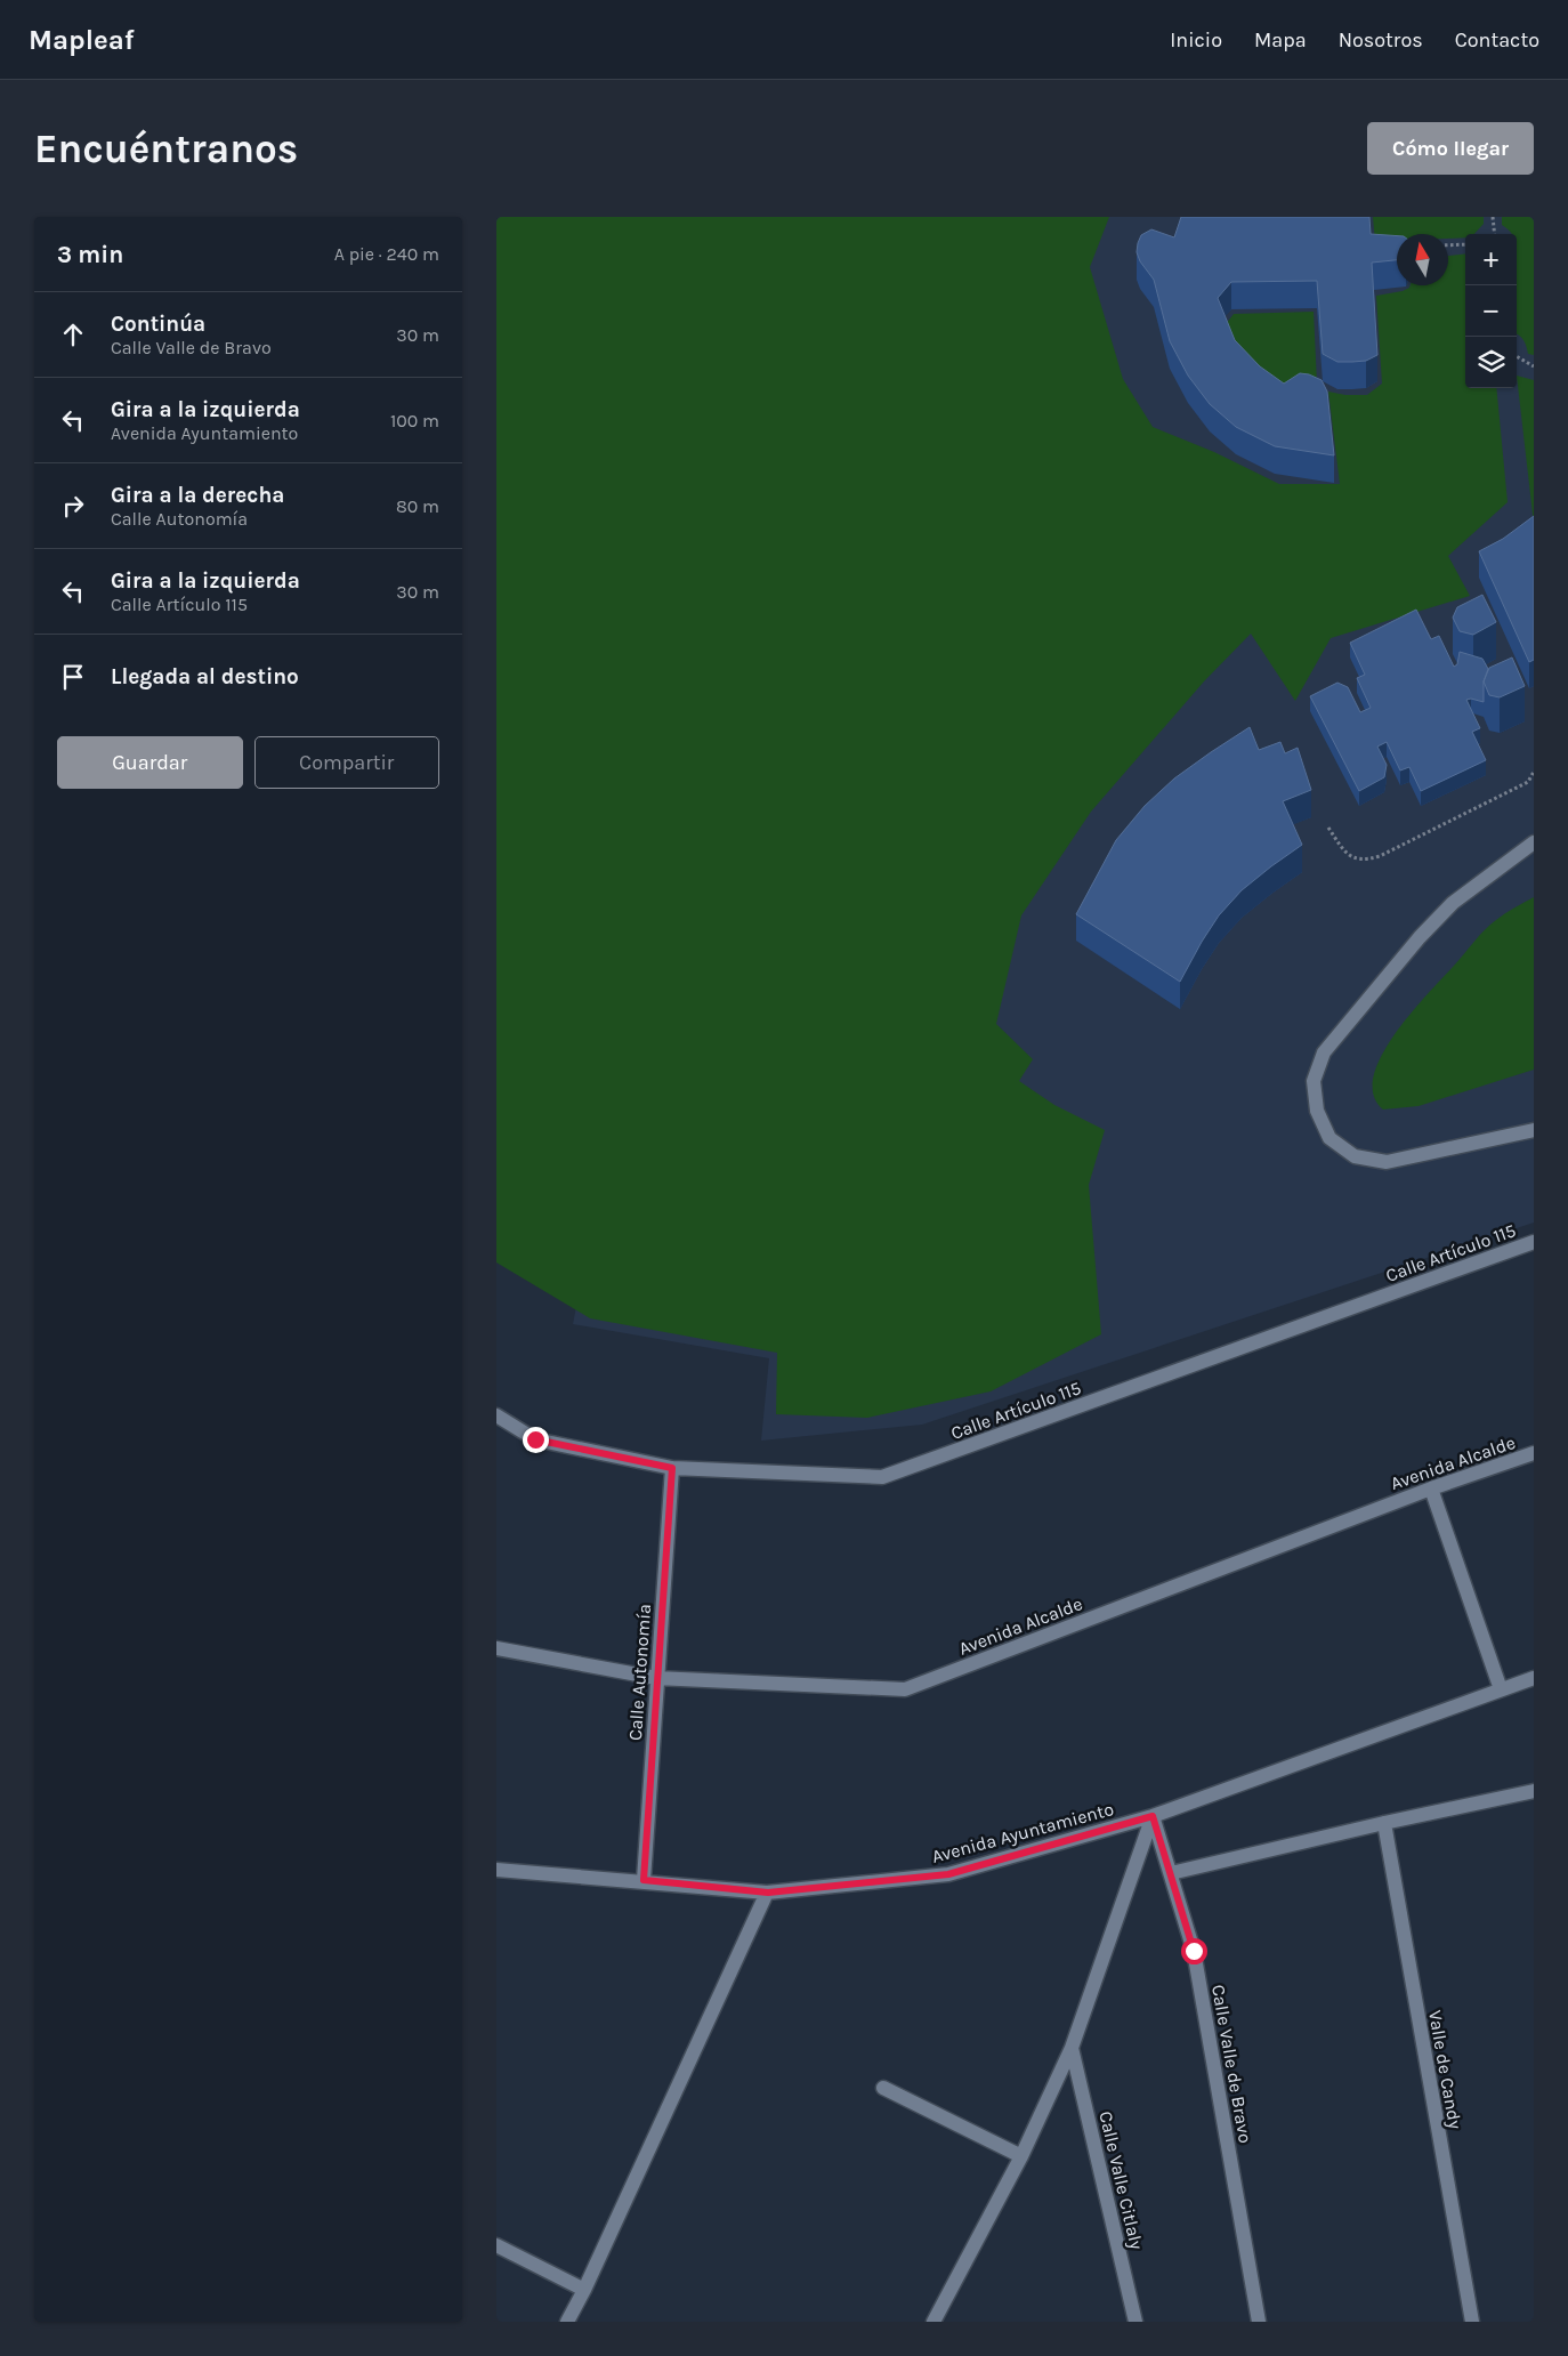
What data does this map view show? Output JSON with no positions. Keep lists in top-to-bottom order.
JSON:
{
  "streets": {
    "street": [
      "Calle Artículo 115",
      "Avenida Alcalde",
      "Calle Autonomía",
      "Avenida Ayuntamiento",
      "Calle Valle de Bravo",
      "Valle de Candy",
      "Calle Valle Citlaly"
    ]
  },
  "crossings": [
    ["Calle Artículo 115", "Calle Autonomía"],
    ["Avenida Alcalde", "Calle Autonomía"],
    ["Calle Autonomía", "Avenida Ayuntamiento"],
    ["Avenida Ayuntamiento", "Calle Valle de Bravo"]
  ],
  "north": "top",
  "page": {
    "header": "Mapleaf",
    "nav": [
      "Inicio",
      "Mapa",
      "Nosotros",
      "Contacto"
    ],
    "buttons": [
      "Cómo llegar",
      ["Guardar", "Compartir"]
    ],
    "title": "Encuéntranos",
    "heading": ["3 min", "A pie · 240 m"],
    "map_buttons": ["+", "−"],
    "list": [
      ["Continúa", "Calle Valle de Bravo", "30 m"],
      ["Gira a la izquierda", "Avenida Ayuntamiento", "100 m"],
      ["Gira a la derecha", "Calle Autonomía", "80 m"],
      ["Gira a la izquierda", "Calle Artículo 115", "30 m"],
      "Llegada al destino"
    ]
  }
}
